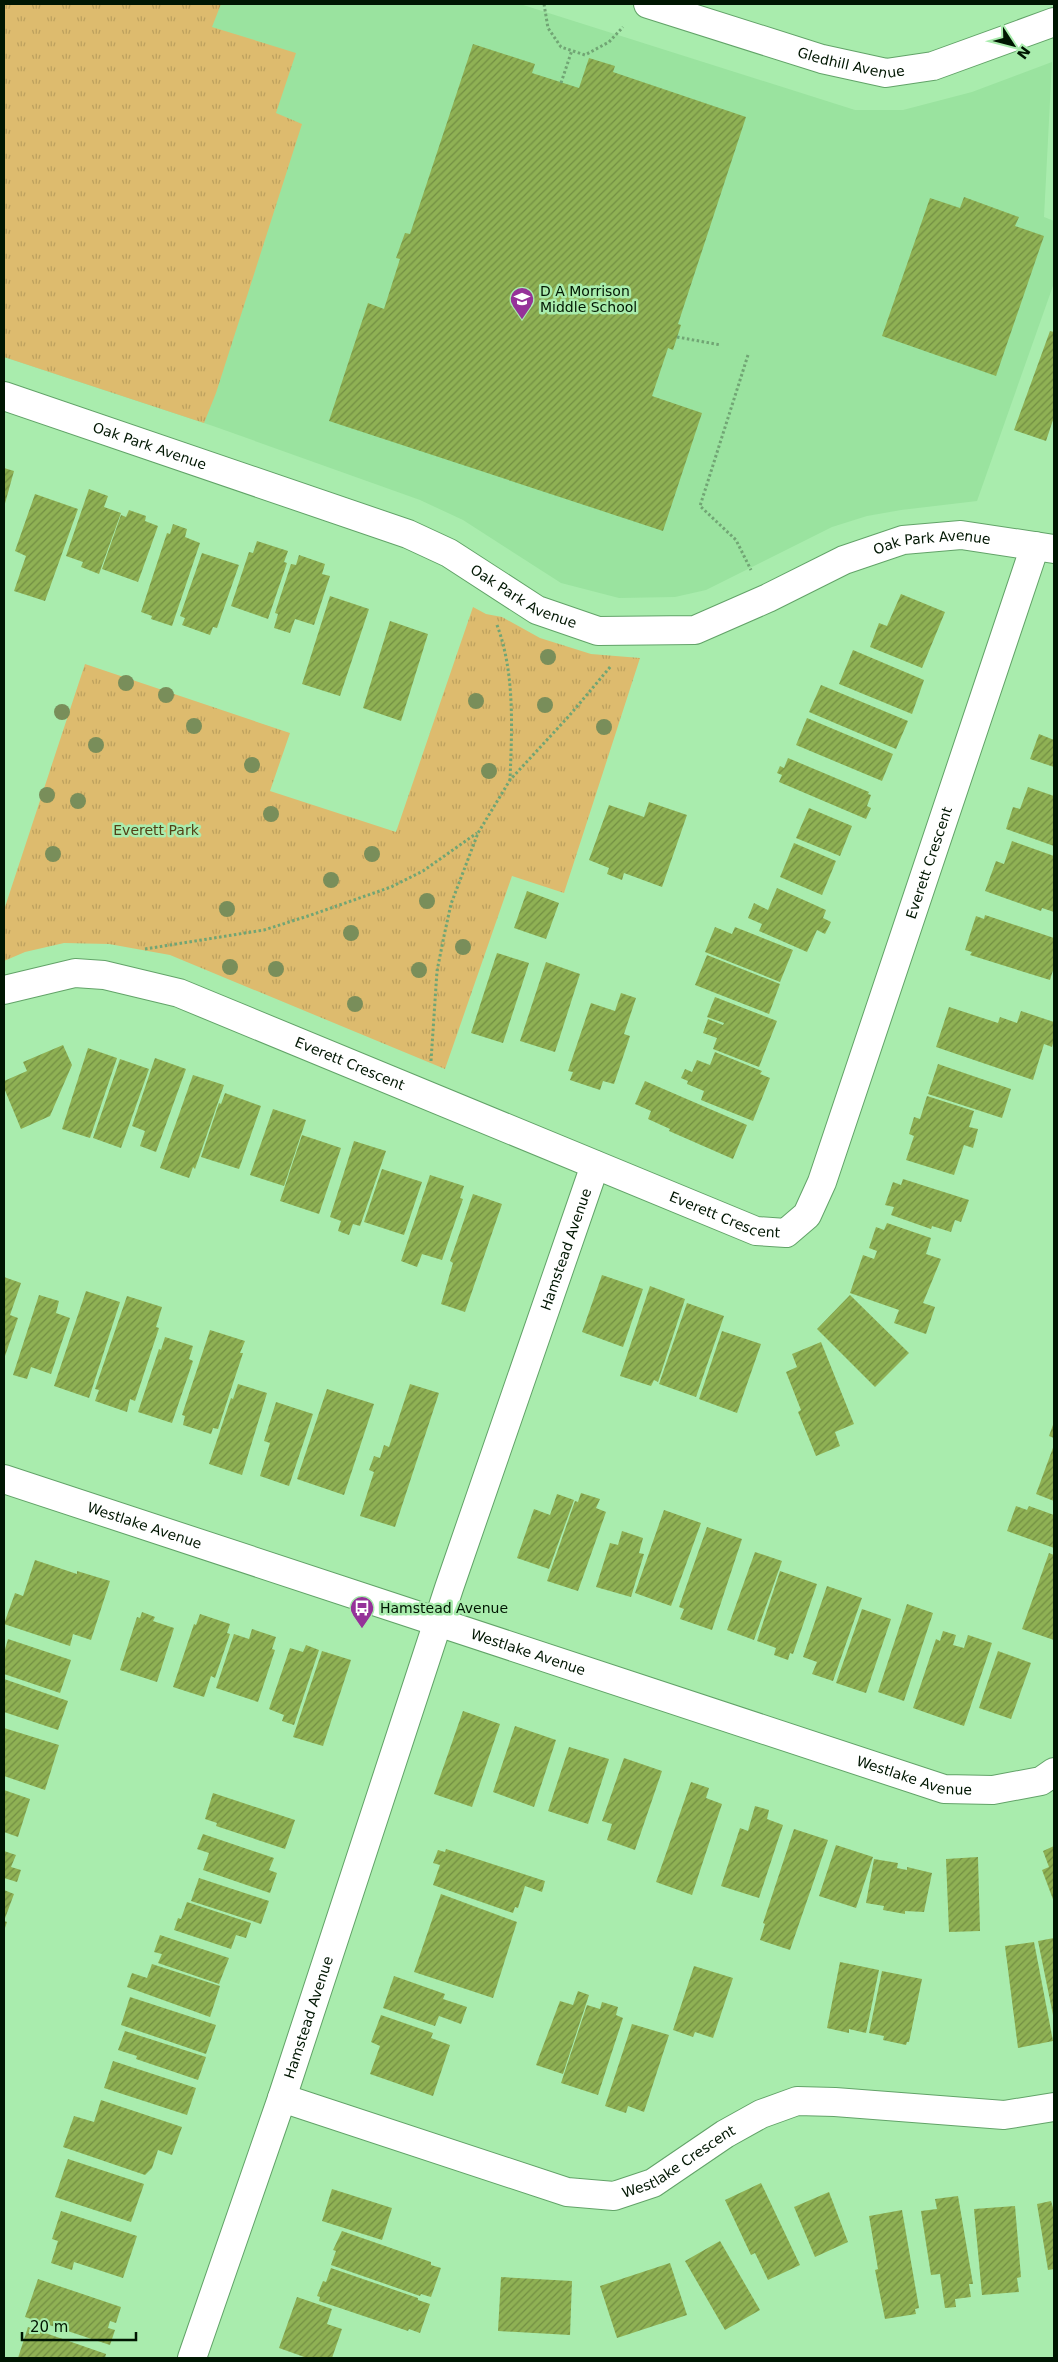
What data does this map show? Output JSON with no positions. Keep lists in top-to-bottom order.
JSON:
{
  "streets": {
    "street": [
      "Gledhill Avenue",
      "Oak Park Avenue",
      "Everett Crescent",
      "Hamstead Avenue",
      "Westlake Avenue",
      "Westlake Crescent"
    ]
  },
  "crossings": [
    ["Oak Park Avenue", "Everett Crescent"],
    ["Everett Crescent", "Hamstead Avenue"],
    ["Hamstead Avenue", "Westlake Avenue"],
    ["Hamstead Avenue", "Westlake Crescent"]
  ],
  "parks": ["Everett Park"],
  "places": {
    "school or university": ["D A Morrison Middle School"],
    "bus stop": ["Hamstead Avenue"]
  },
  "scale_bar": "20 m",
  "north": "bottom right"
}
